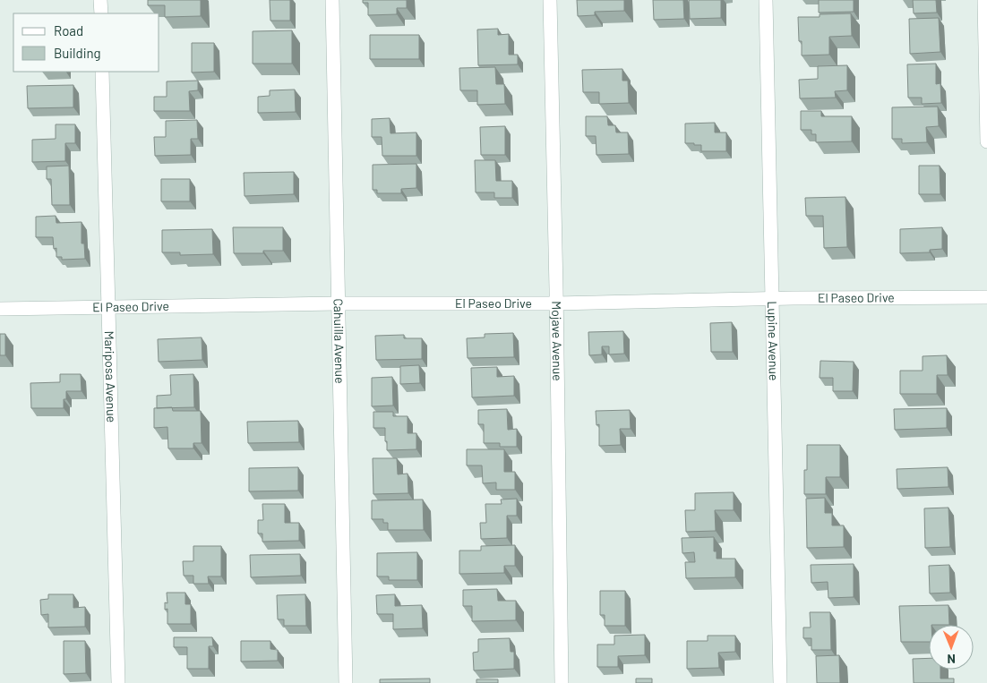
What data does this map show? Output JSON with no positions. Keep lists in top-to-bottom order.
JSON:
{
  "streets": {
    "street": [
      "El Paseo Drive",
      "Mojave Avenue",
      "Lupine Avenue",
      "Cahuilla Avenue",
      "Mariposa Avenue"
    ]
  },
  "crossings": [
    ["El Paseo Drive", "Mojave Avenue"],
    ["El Paseo Drive", "Lupine Avenue"],
    ["El Paseo Drive", "Cahuilla Avenue"],
    ["El Paseo Drive", "Mariposa Avenue"]
  ],
  "legend": ["Road", "Building"],
  "north": "bottom"
}
